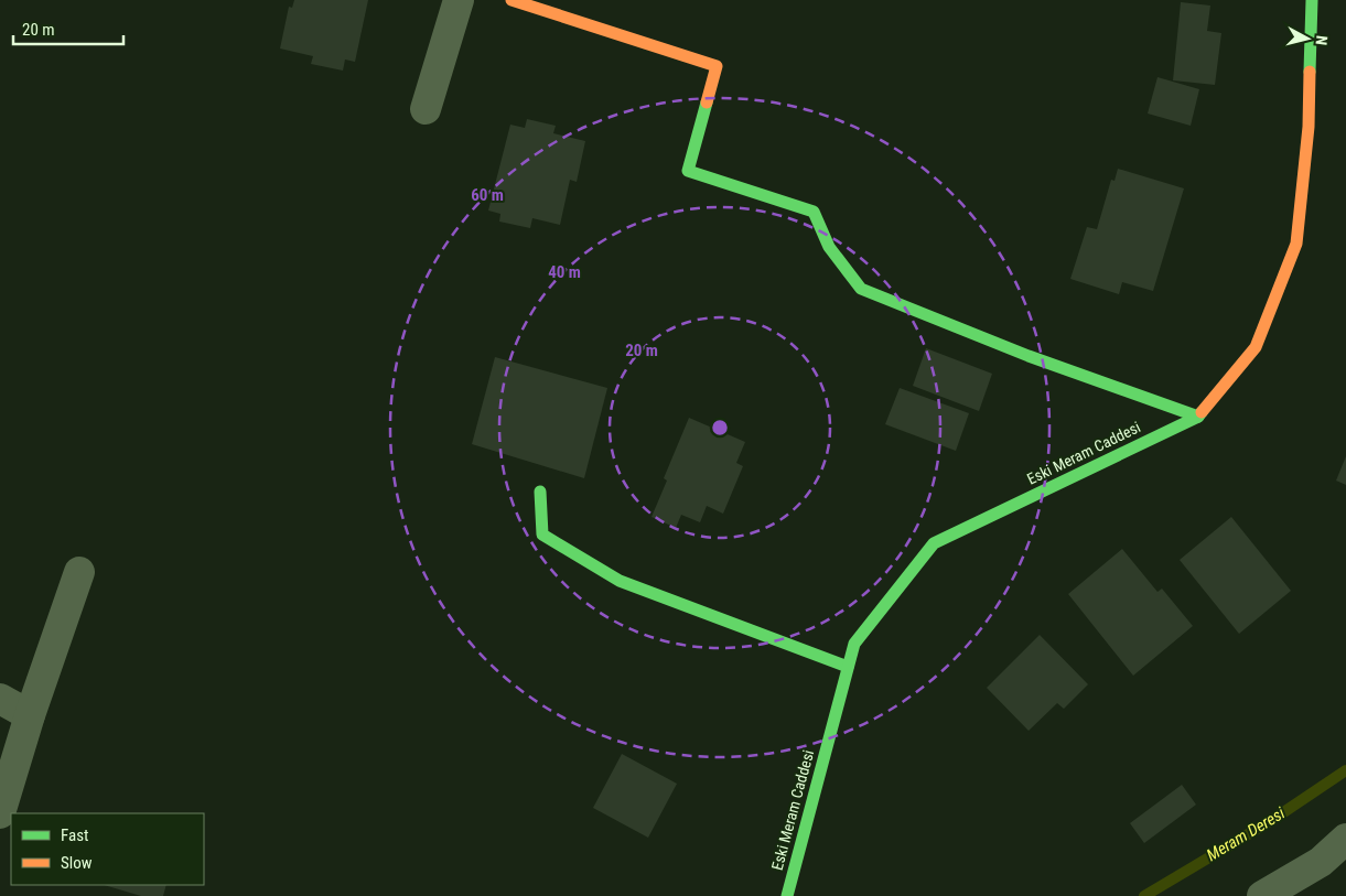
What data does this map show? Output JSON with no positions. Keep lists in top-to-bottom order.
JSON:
{
  "streets": {
    "street": ["Eski Meram Caddesi"]
  },
  "water": ["Meram Deresi"],
  "legend": ["Fast", "Slow"],
  "scale_bar": "20 m",
  "north": "right",
  "rings": ["60 m", "40 m", "20 m"]
}
